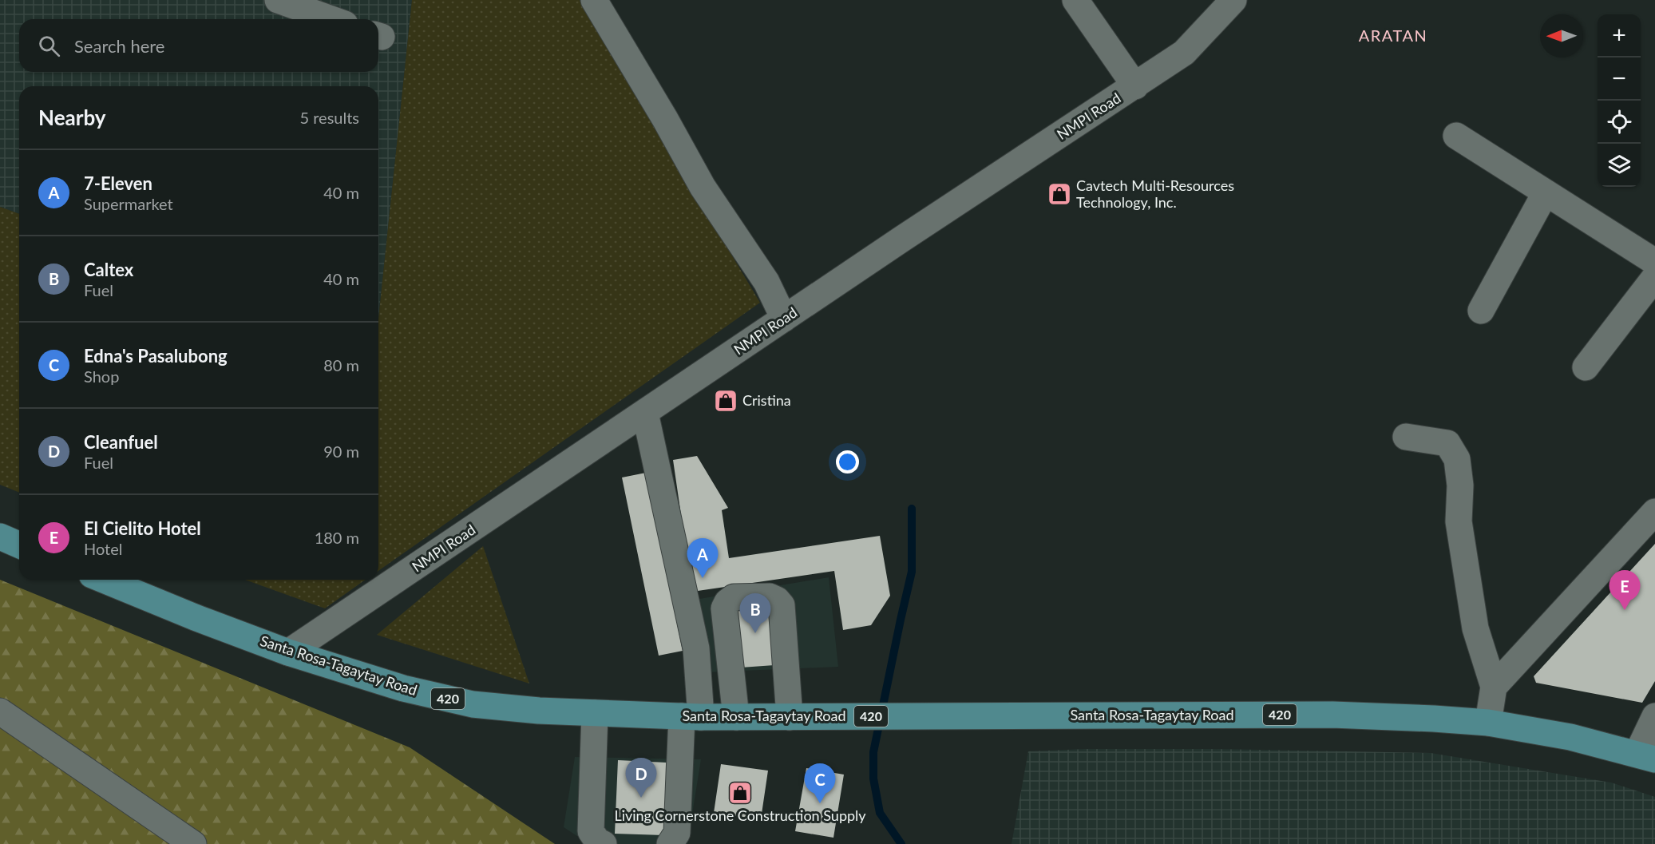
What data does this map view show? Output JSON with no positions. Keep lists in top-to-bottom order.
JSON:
{
  "streets": {
    "main road": ["Santa Rosa-Tagaytay Road", "420"],
    "street": ["NMPI Road"]
  },
  "crossings": [
    ["NMPI Road", "Santa Rosa-Tagaytay Road"]
  ],
  "districts": ["ARATAN"],
  "places": {
    "shop": ["Cavtech Multi-Resources Technology, Inc.", "Cristina", "Living Cornerstone Construction Supply"]
  },
  "north": "left",
  "page": {
    "map_buttons": ["+", "−"],
    "search": "Search here",
    "heading": ["Nearby", "5 results"],
    "list": [
      {
        "mark": "A",
        "name": "7-Eleven",
        "note": "Supermarket",
        "value": "40 m"
      },
      {
        "mark": "B",
        "name": "Caltex",
        "note": "Fuel",
        "value": "40 m"
      },
      {
        "mark": "C",
        "name": "Edna's Pasalubong",
        "note": "Shop",
        "value": "80 m"
      },
      {
        "mark": "D",
        "name": "Cleanfuel",
        "note": "Fuel",
        "value": "90 m"
      },
      {
        "mark": "E",
        "name": "El Cielito Hotel",
        "note": "Hotel",
        "value": "180 m"
      }
    ],
    "pins": [
      "A",
      "E",
      "B",
      "D",
      "C"
    ]
  }
}
